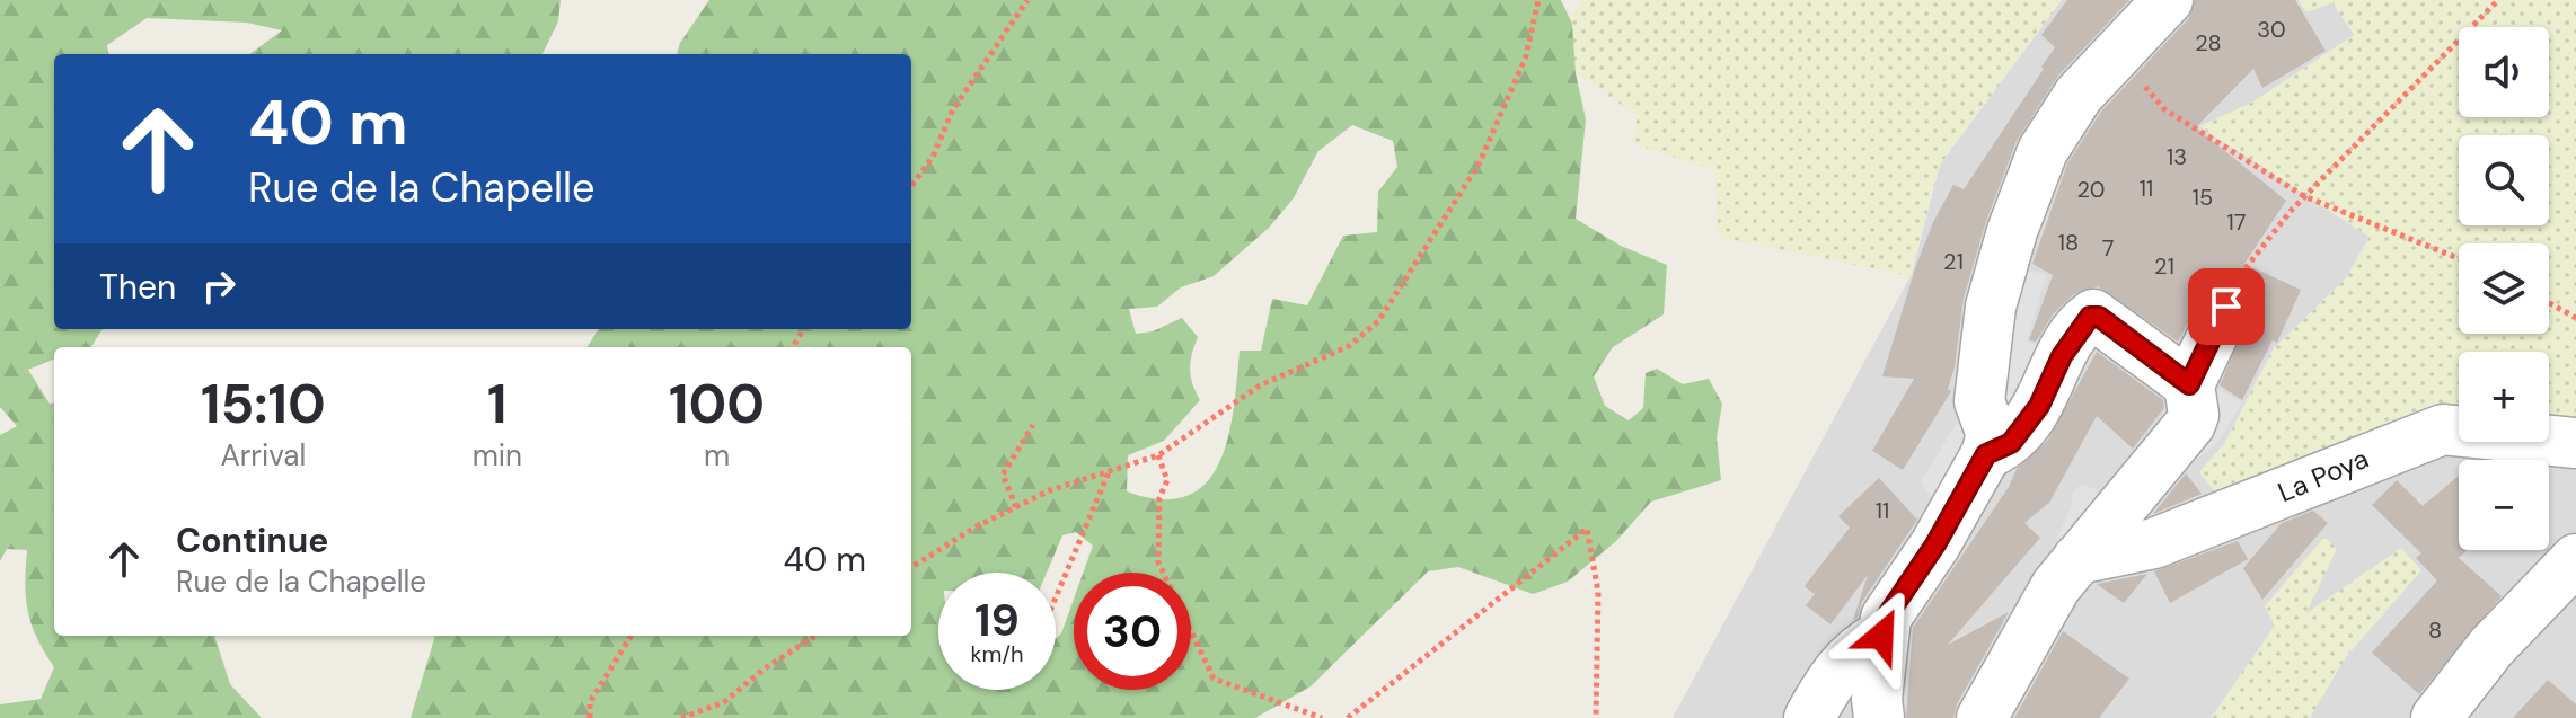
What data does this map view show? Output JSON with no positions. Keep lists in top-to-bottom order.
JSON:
{
  "streets": {
    "street": ["La Poya"]
  },
  "house_numbers": [
    "30",
    "28",
    "13",
    "11",
    "20",
    "15",
    "17",
    "18",
    "7",
    "21",
    "21",
    "11",
    "8"
  ],
  "page": {
    "map_buttons": ["+", "−"],
    "turn": ["40 m", "Rue de la Chapelle"],
    "then": "Then",
    "eta": [
      "15:10",
      "Arrival",
      "1",
      "min",
      "100",
      "m"
    ],
    "list": [
      {
        "name": "Continue",
        "note": "Rue de la Chapelle",
        "value": "40 m"
      }
    ],
    "speed": "19 km/h",
    "limit": "30"
  }
}
